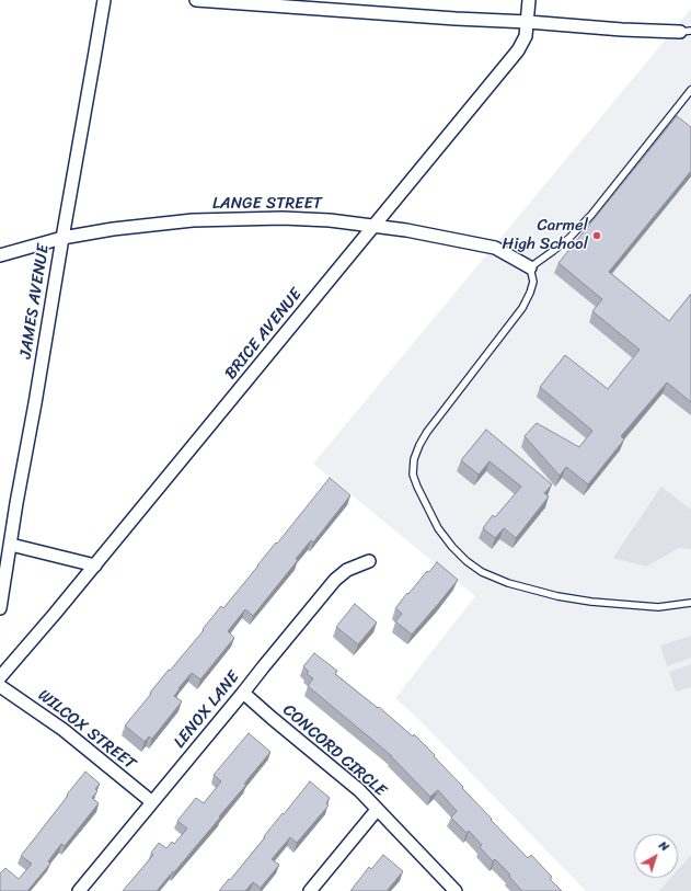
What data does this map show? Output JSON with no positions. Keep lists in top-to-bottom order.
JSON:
{
  "streets": {
    "street": [
      "LANGE STREET",
      "JAMES AVENUE",
      "BRICE AVENUE",
      "LENOX LANE",
      "WILCOX STREET",
      "CONCORD CIRCLE"
    ]
  },
  "crossings": [
    ["LANGE STREET", "JAMES AVENUE"],
    ["LANGE STREET", "BRICE AVENUE"],
    ["LENOX LANE", "WILCOX STREET"],
    ["LENOX LANE", "CONCORD CIRCLE"]
  ],
  "places": ["Carmel High School"],
  "north": "top right"
}
